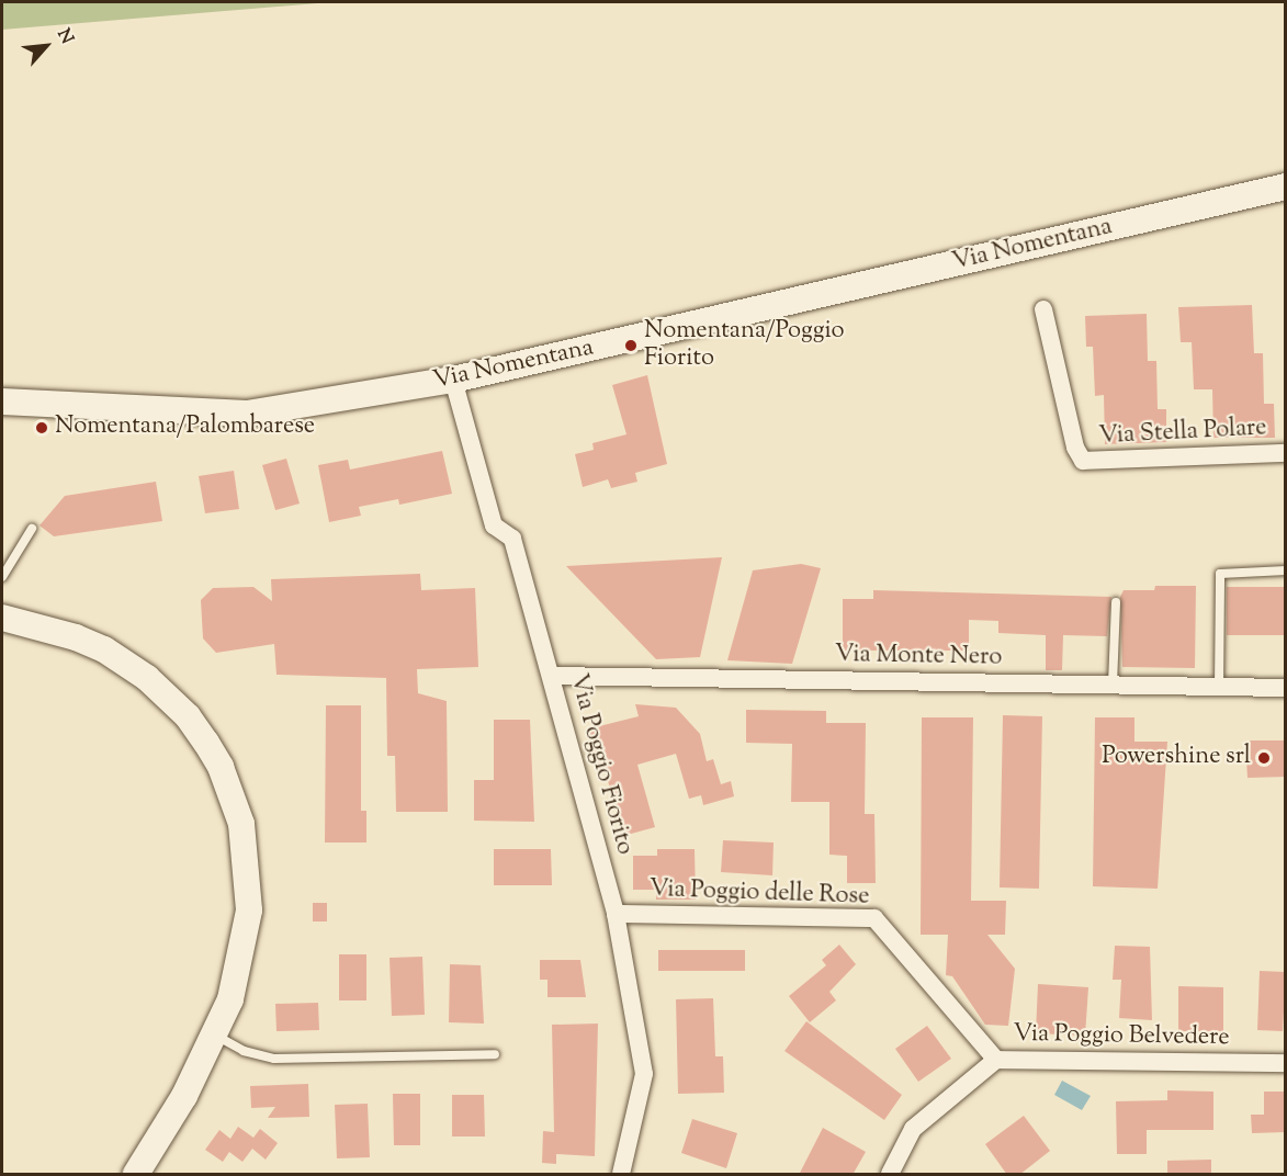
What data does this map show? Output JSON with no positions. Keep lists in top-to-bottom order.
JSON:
{
  "streets": {
    "street": [
      "Via Nomentana",
      "Via Stella Polare",
      "Via Monte Nero",
      "Via Poggio Fiorito",
      "Via Poggio delle Rose",
      "Via Poggio Belvedere"
    ]
  },
  "crossings": [
    ["Via Nomentana", "Via Poggio Fiorito"],
    ["Via Monte Nero", "Via Poggio Fiorito"],
    ["Via Poggio Fiorito", "Via Poggio delle Rose"],
    ["Via Poggio delle Rose", "Via Poggio Belvedere"]
  ],
  "places": ["Nomentana/Poggio Fiorito", "Nomentana/Palombarese", "Powershine srl"],
  "north": "top right"
}
